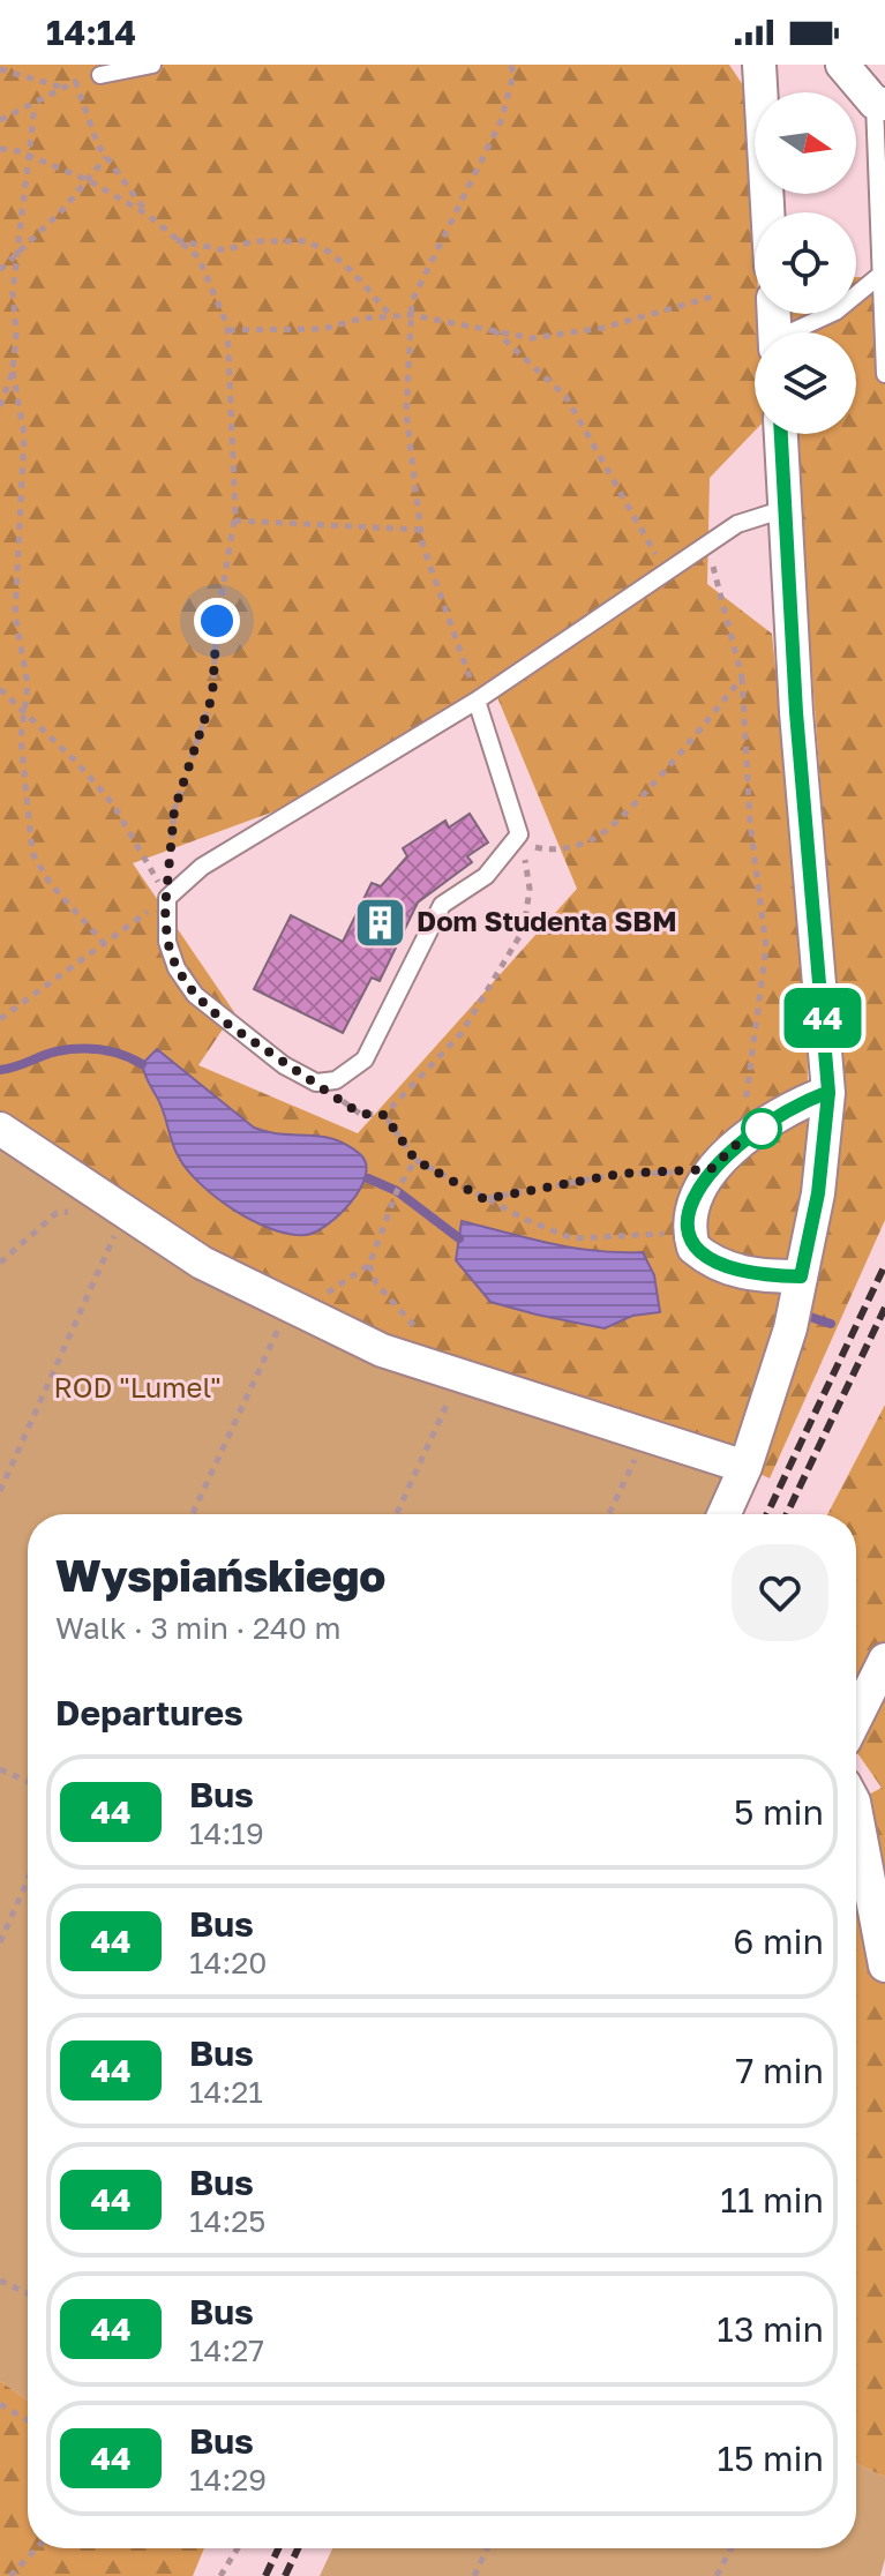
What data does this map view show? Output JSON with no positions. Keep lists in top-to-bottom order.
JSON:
{
  "parks": ["ROD \"Lumel\""],
  "places": {
    "building": ["Dom Studenta SBM"]
  },
  "lines": ["bus line 44"],
  "north": "right",
  "page": {
    "status": "14:14",
    "on_map": "44",
    "heading": [
      ["Wyspiańskiego", "Walk · 3 min · 240 m"],
      "Departures"
    ],
    "list": [
      {
        "mark": "44",
        "name": "Bus",
        "note": "14:19",
        "value": "5 min"
      },
      {
        "mark": "44",
        "name": "Bus",
        "note": "14:20",
        "value": "6 min"
      },
      {
        "mark": "44",
        "name": "Bus",
        "note": "14:21",
        "value": "7 min"
      },
      {
        "mark": "44",
        "name": "Bus",
        "note": "14:25",
        "value": "11 min"
      },
      {
        "mark": "44",
        "name": "Bus",
        "note": "14:27",
        "value": "13 min"
      },
      {
        "mark": "44",
        "name": "Bus",
        "note": "14:29",
        "value": "15 min"
      }
    ]
  }
}
